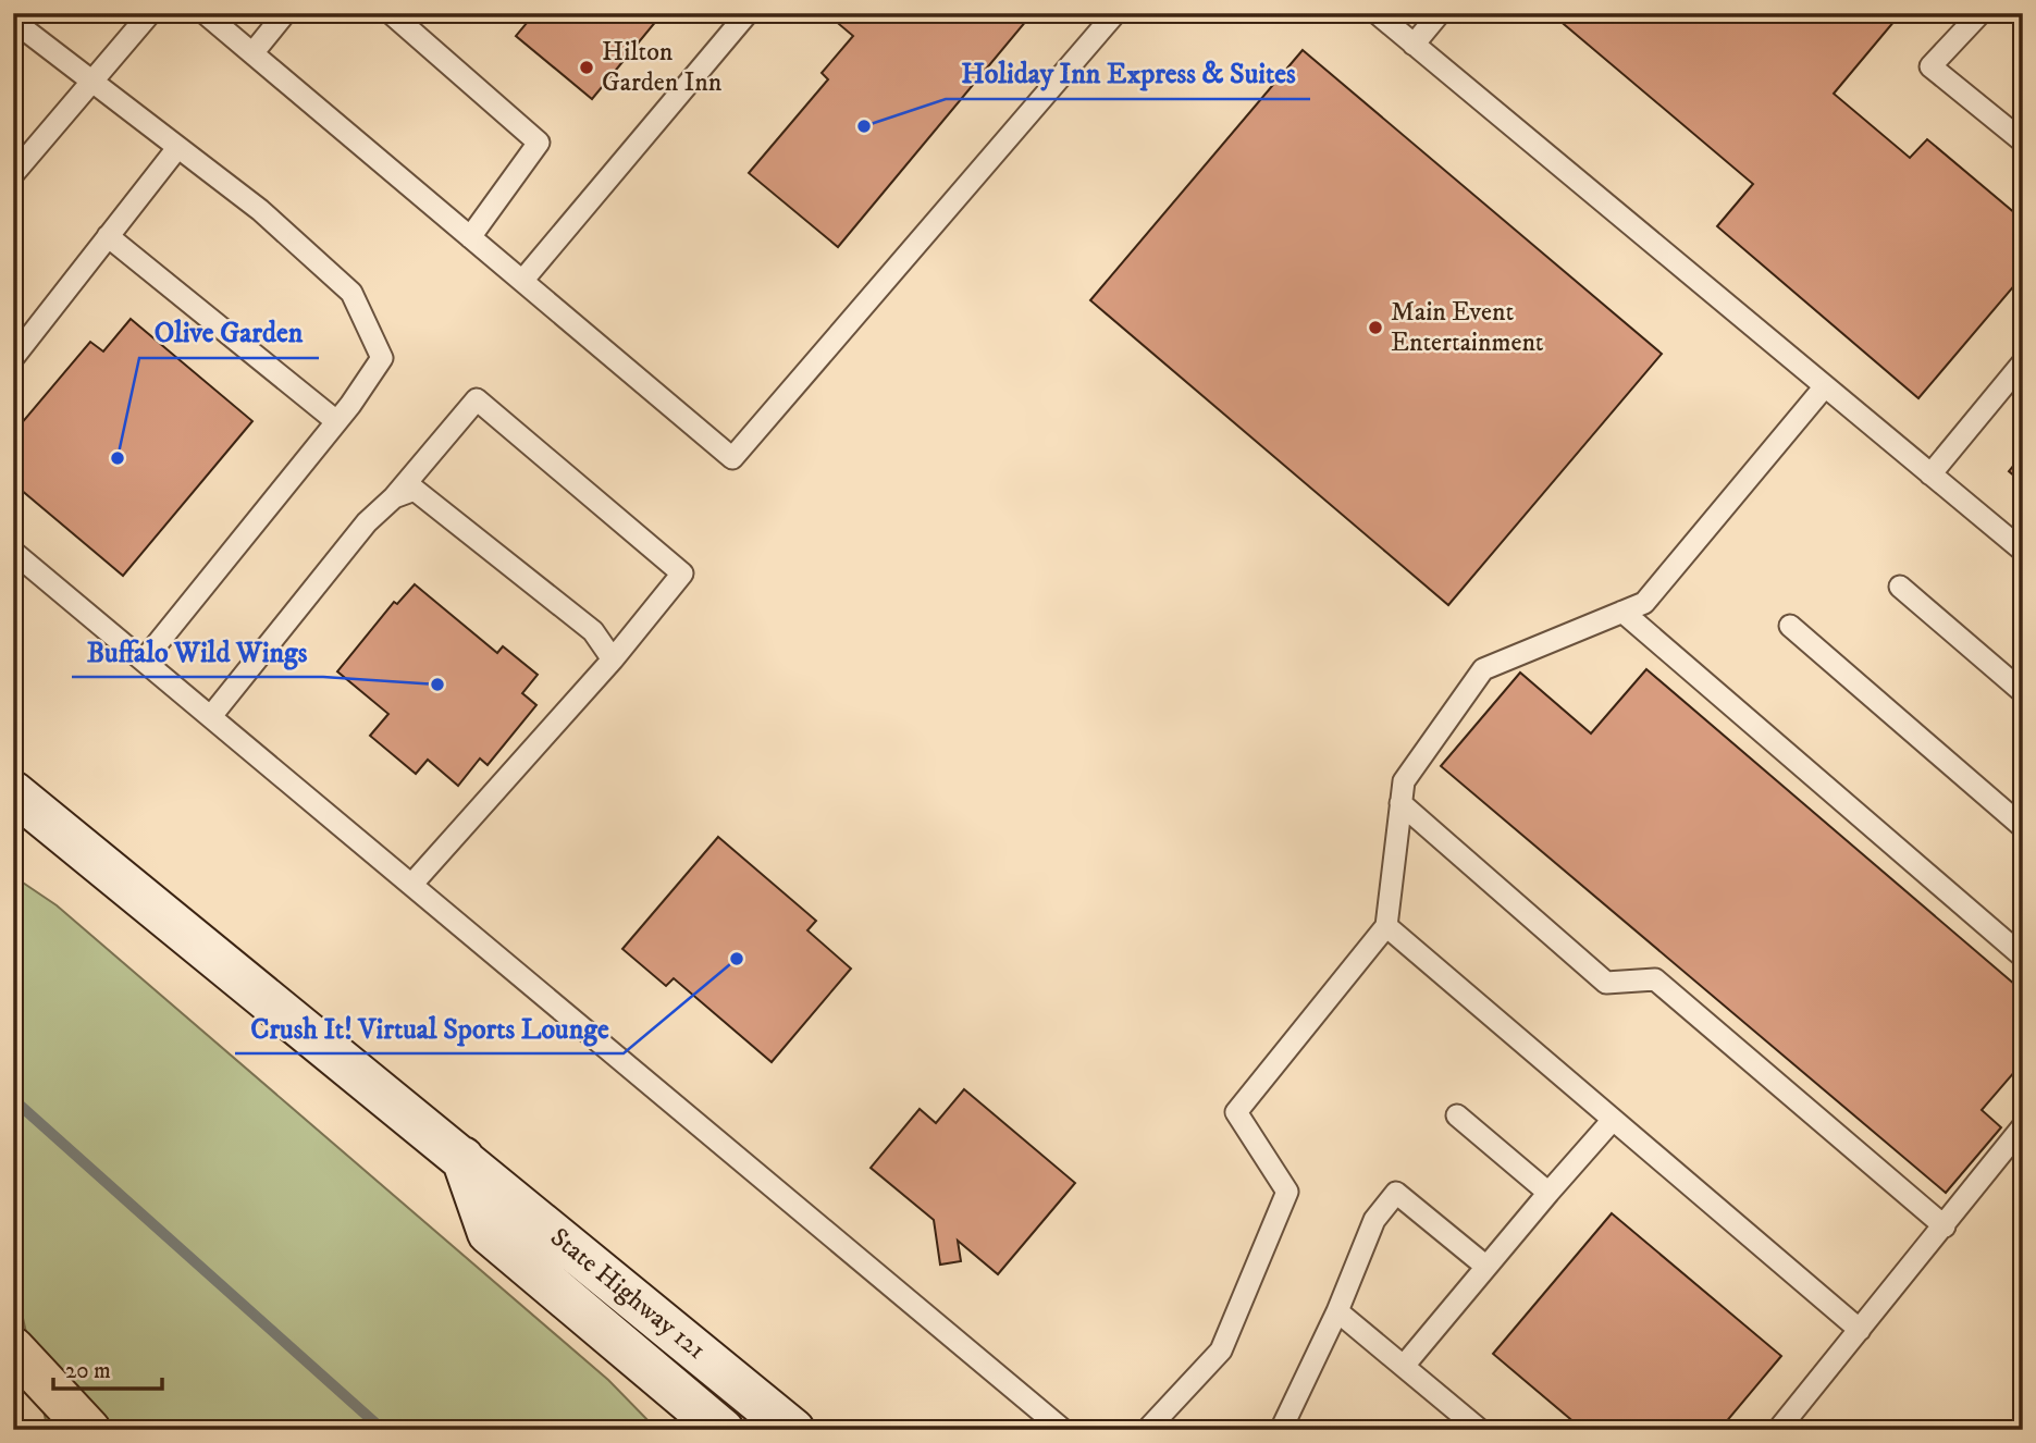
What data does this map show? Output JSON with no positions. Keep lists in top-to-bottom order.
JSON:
{
  "streets": {
    "main road": ["State Highway 121"]
  },
  "places": [
    "Hilton Garden Inn",
    "Holiday Inn Express & Suites",
    "Main Event Entertainment",
    "Olive Garden",
    "Buffalo Wild Wings",
    "Crush It! Virtual Sports Lounge"
  ],
  "scale_bar": "20 m"
}
